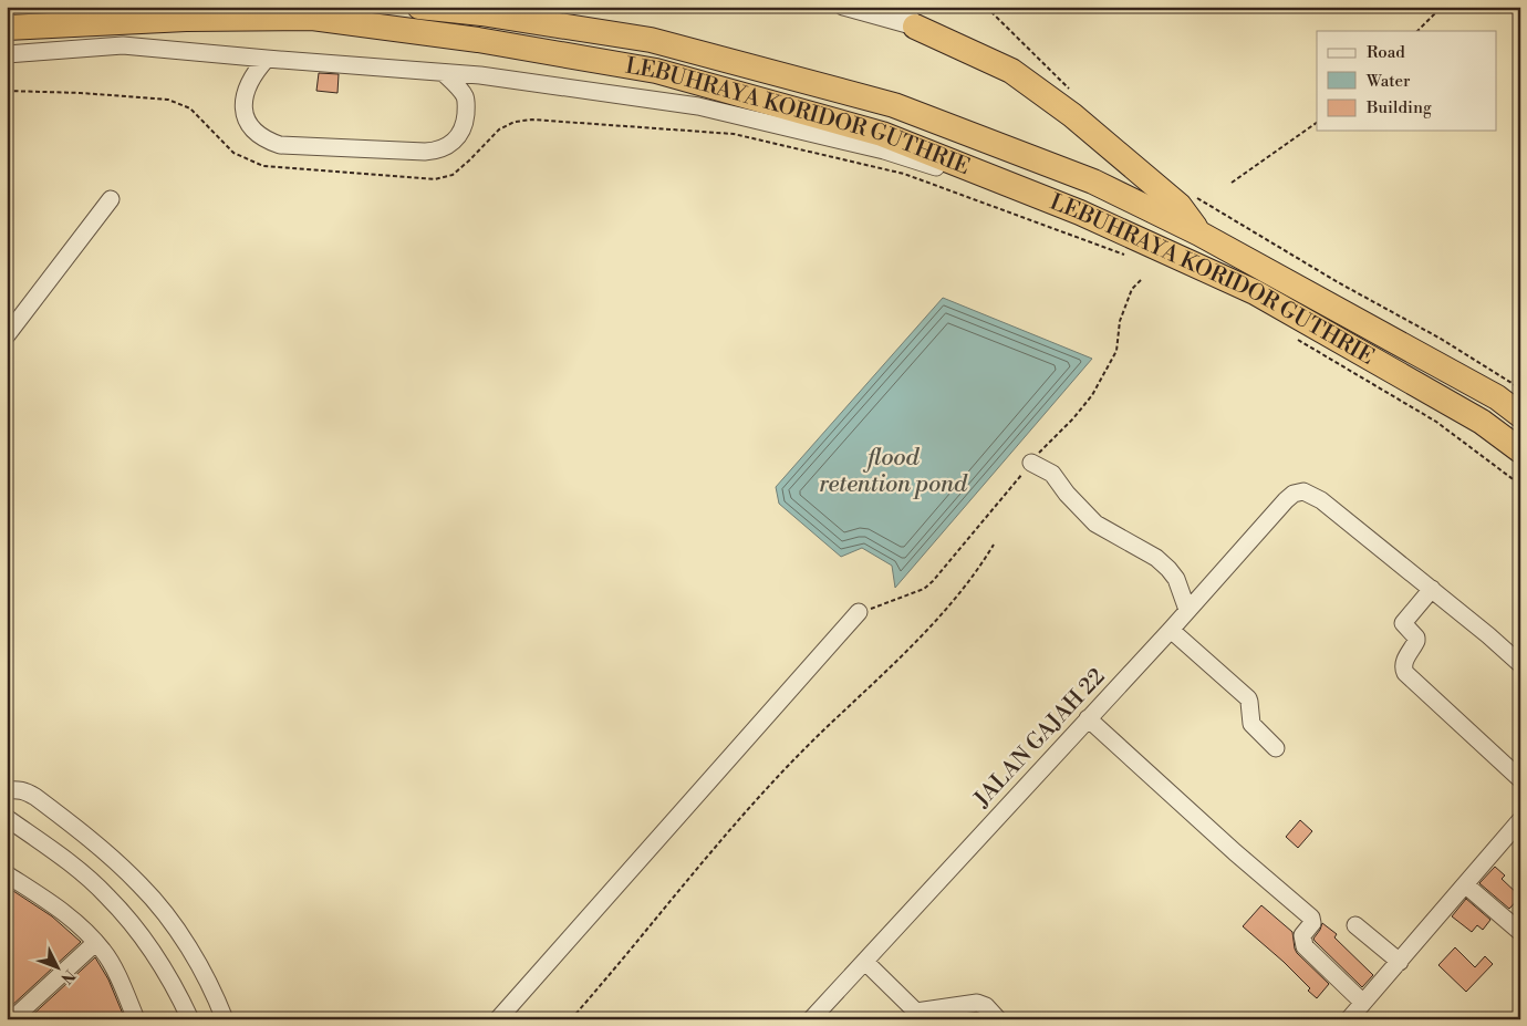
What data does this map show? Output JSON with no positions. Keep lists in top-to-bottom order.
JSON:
{
  "streets": {
    "highway": ["LEBUHRAYA KORIDOR GUTHRIE"],
    "street": ["JALAN GAJAH 22"]
  },
  "water": ["flood retention pond"],
  "legend": ["Road", "Water", "Building"],
  "north": "bottom right"
}
